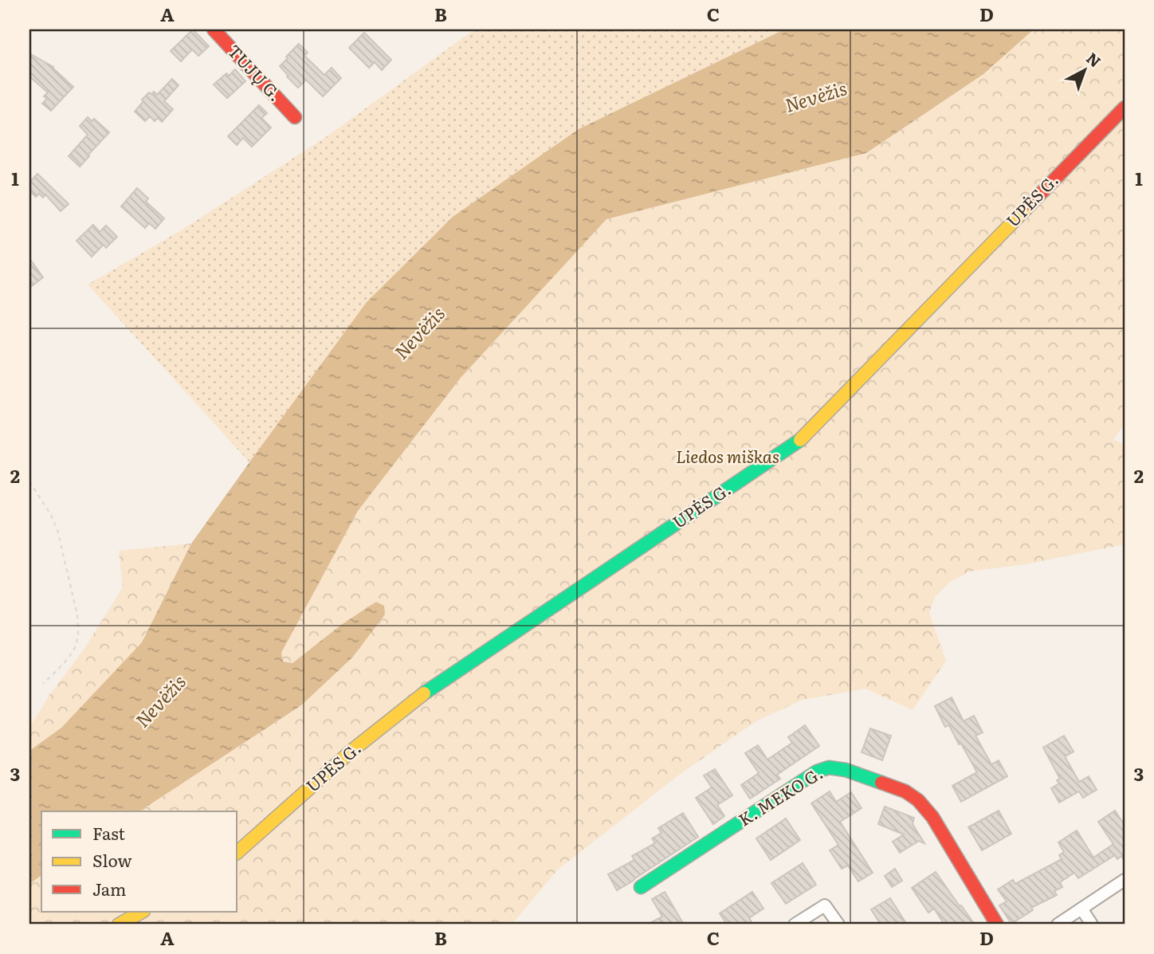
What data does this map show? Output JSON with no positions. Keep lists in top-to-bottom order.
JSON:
{
  "streets": {
    "main road": ["TUJŲ G.", "UPĖS G.", "K. MEKO G."]
  },
  "water": ["Nevėžis"],
  "parks": ["Liedos miškas"],
  "legend": ["Fast", "Slow", "Jam"],
  "north": "top right",
  "grid": {
    "columns": [
      "A",
      "B",
      "C",
      "D"
    ],
    "rows": ["1", "2", "3"]
  }
}
